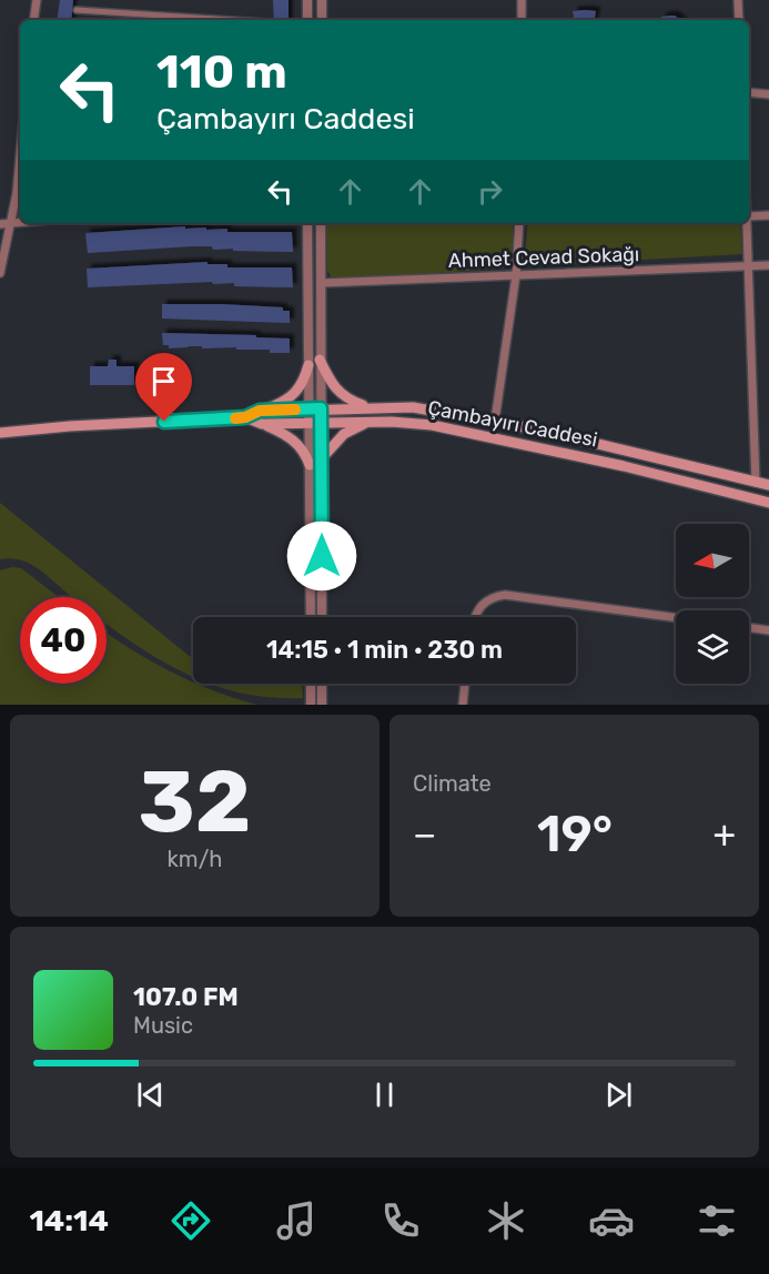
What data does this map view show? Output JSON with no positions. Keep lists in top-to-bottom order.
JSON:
{
  "streets": {
    "main road": ["Çambayırı Caddesi"],
    "street": ["Ahmet Cevad Sokağı"]
  },
  "north": "left",
  "page": {
    "turn": ["110 m", "Çambayırı Caddesi"],
    "limit": "40",
    "trip": "14:15 · 1 min · 230 m",
    "tile": [
      ["32", "km/h"],
      "Climate"
    ],
    "heat": ["−", "19°", "+"],
    "song": ["107.0 FM", "Music"],
    "tabs": "14:14"
  }
}
